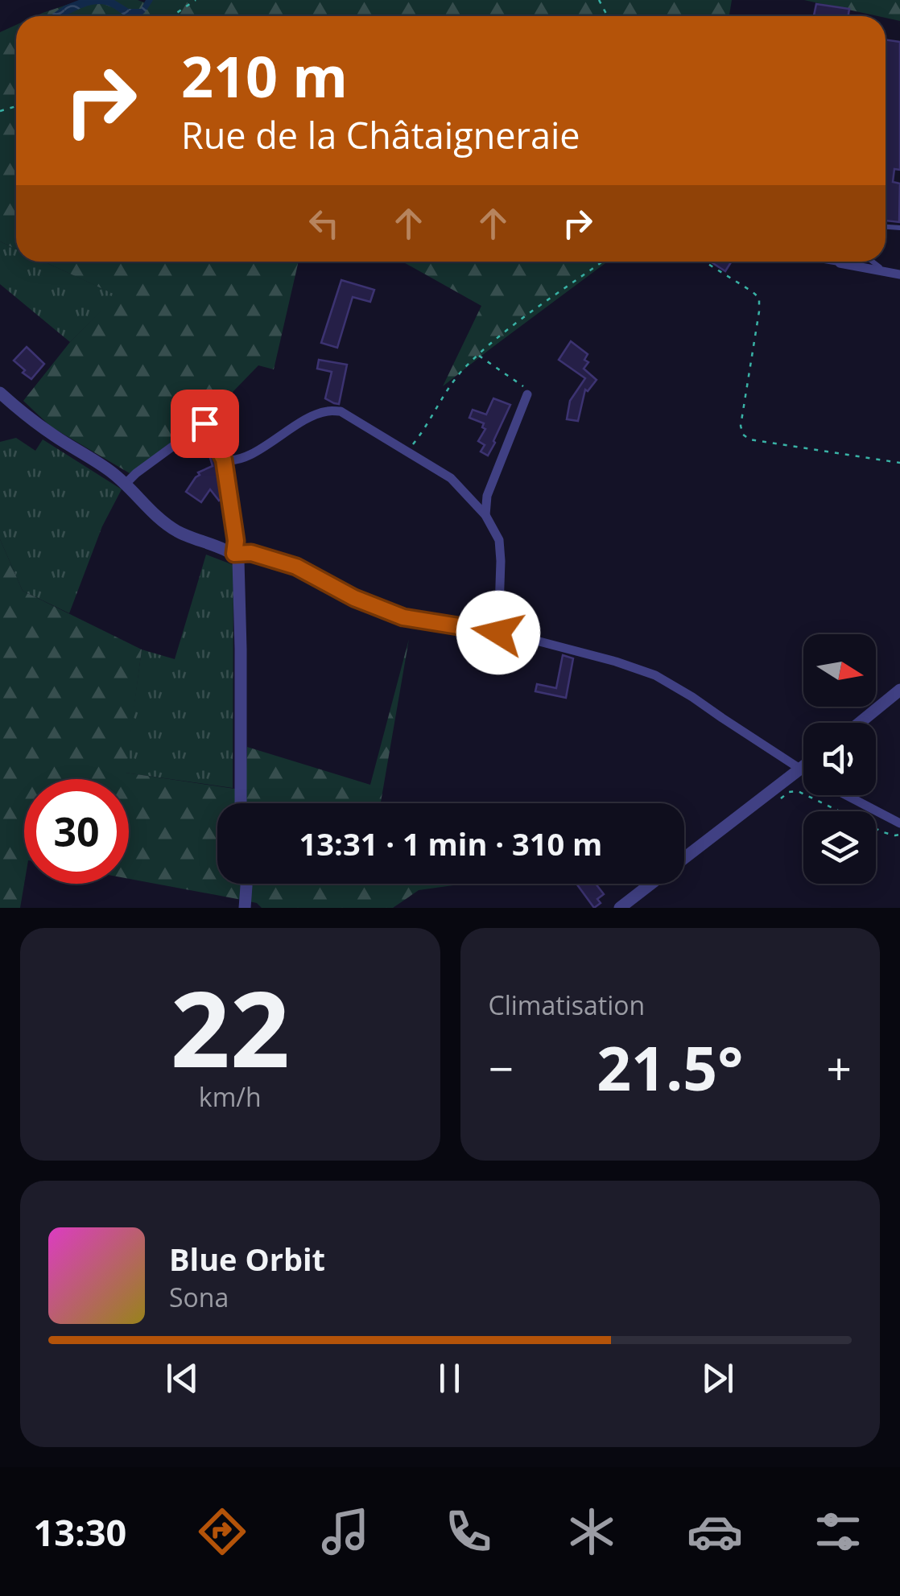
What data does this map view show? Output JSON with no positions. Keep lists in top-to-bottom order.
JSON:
{
  "north": "right",
  "page": {
    "turn": ["210 m", "Rue de la Châtaigneraie"],
    "limit": "30",
    "trip": "13:31 · 1 min · 310 m",
    "tile": [
      ["22", "km/h"],
      "Climatisation"
    ],
    "heat": ["−", "21.5°", "+"],
    "song": ["Blue Orbit", "Sona"],
    "tabs": "13:30"
  }
}
